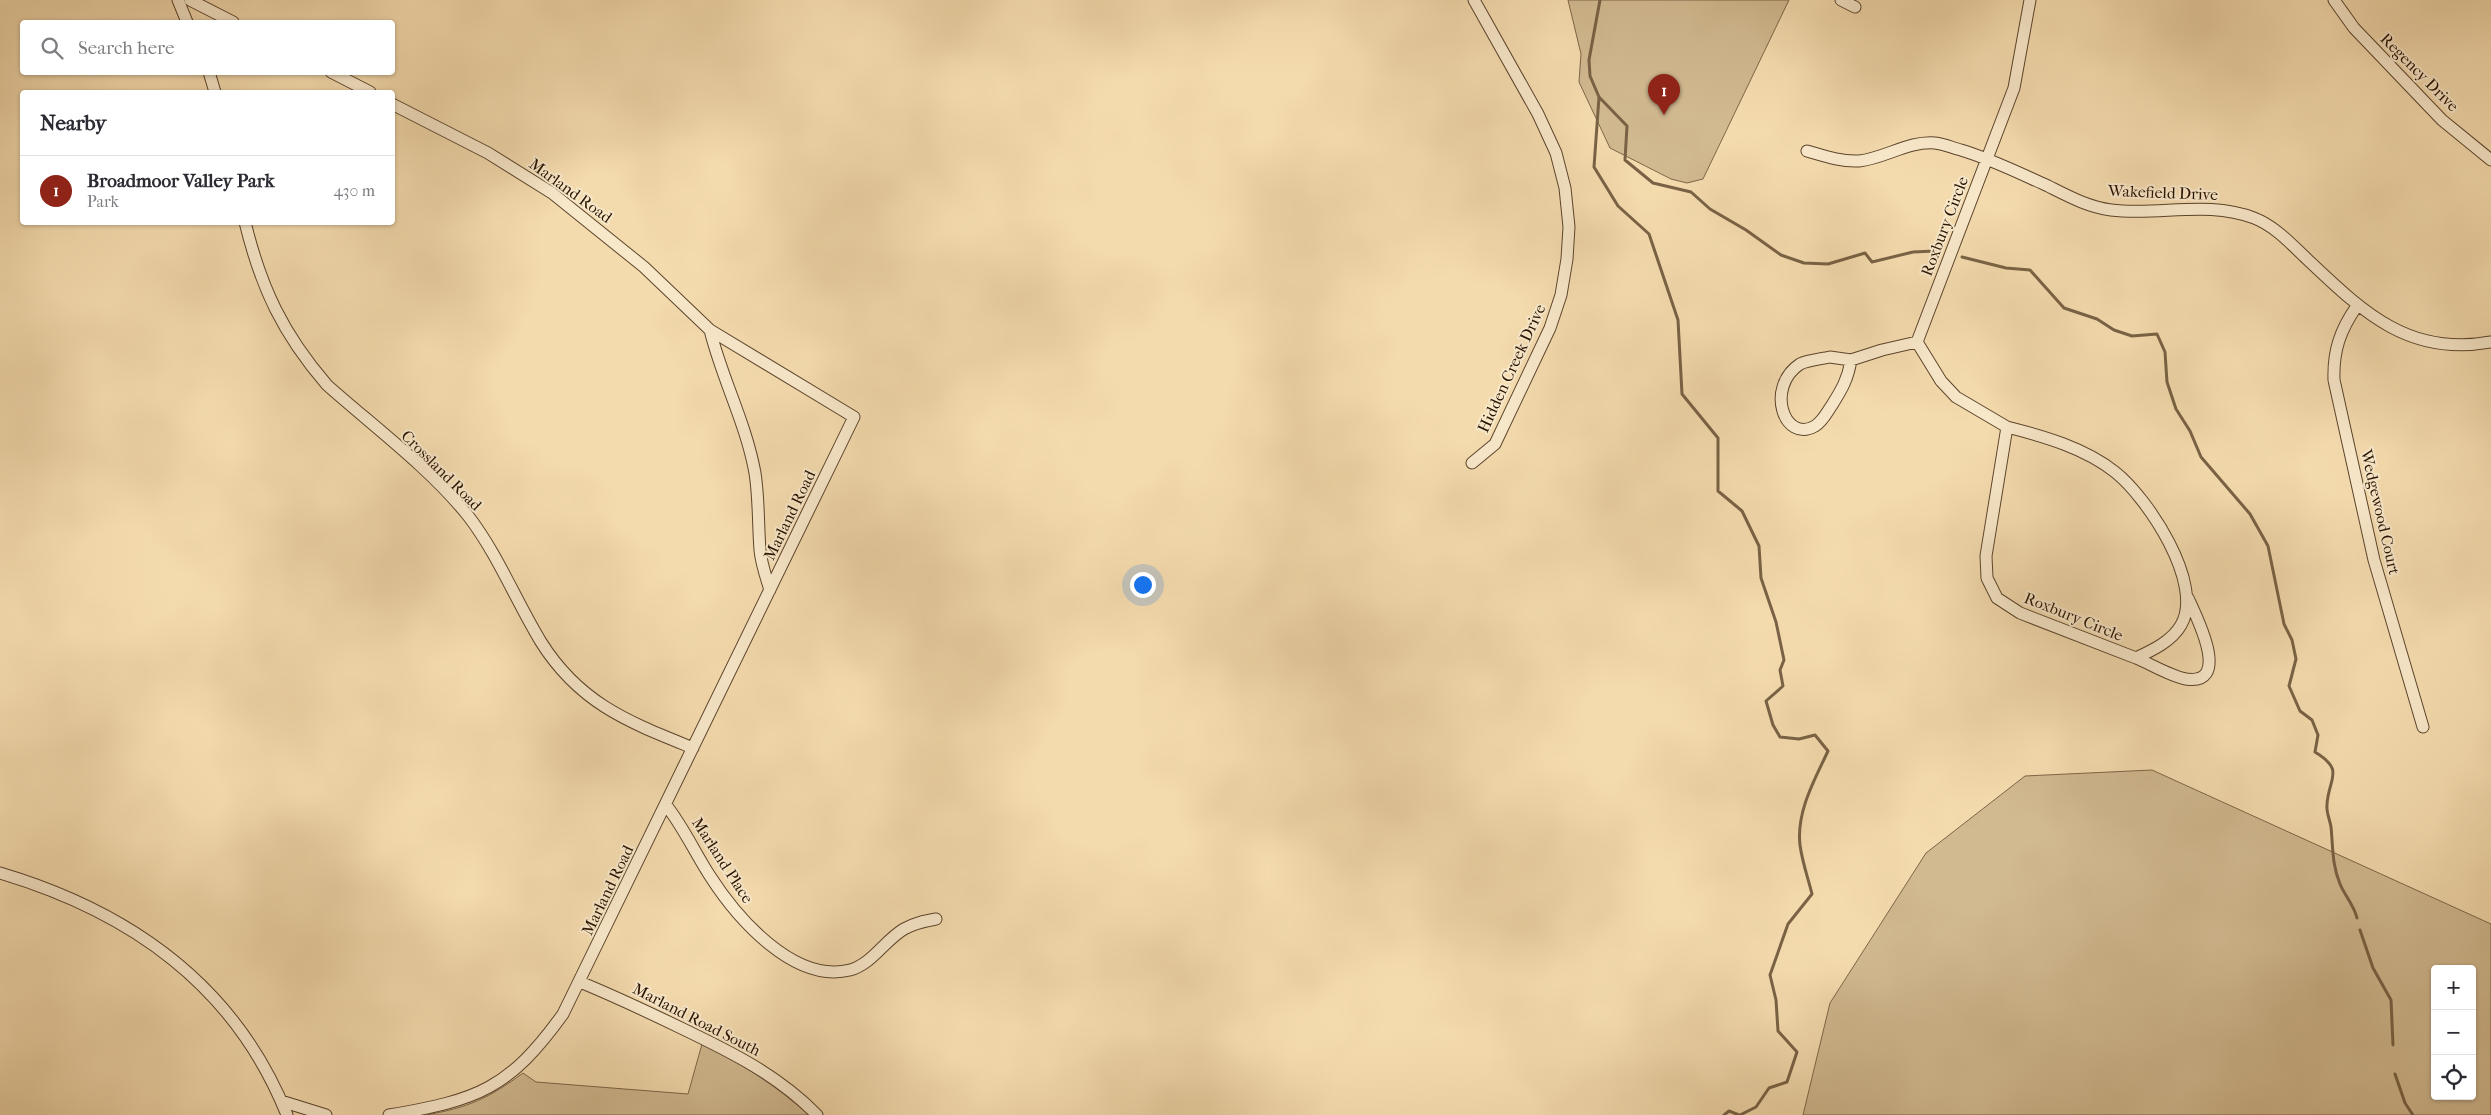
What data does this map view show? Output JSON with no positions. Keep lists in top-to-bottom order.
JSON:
{
  "streets": {
    "street": [
      "Regency Drive",
      "Marland Road",
      "Wakefield Drive",
      "Roxbury Circle",
      "Hidden Creek Drive",
      "Crossland Road",
      "Wedgewood Court",
      "Marland Place",
      "Marland Road South"
    ]
  },
  "crossings": [
    ["Marland Road", "Crossland Road"],
    ["Marland Road", "Marland Place"],
    ["Marland Road", "Marland Road South"],
    ["Wakefield Drive", "Roxbury Circle"],
    ["Wakefield Drive", "Wedgewood Court"]
  ],
  "page": {
    "search": "Search here",
    "pins": "1",
    "heading": "Nearby",
    "list": [
      {
        "mark": "1",
        "name": "Broadmoor Valley Park",
        "note": "Park",
        "value": "430 m"
      }
    ],
    "map_buttons": ["+", "−"]
  }
}
